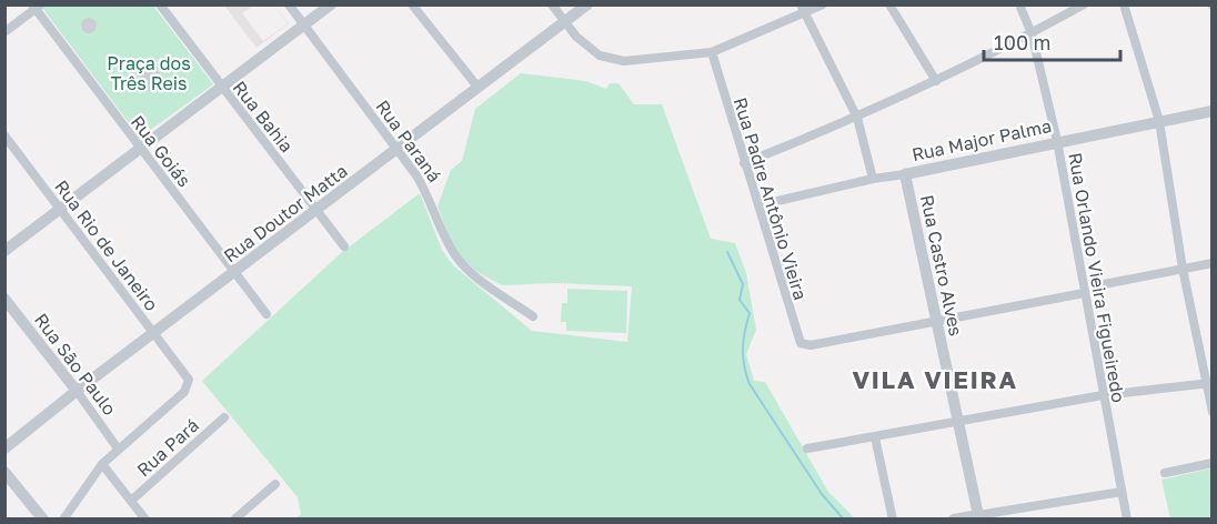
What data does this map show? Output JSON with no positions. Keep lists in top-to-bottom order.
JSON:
{
  "streets": {
    "street": [
      "Rua Bahia",
      "Rua Major Palma",
      "Rua Paraná",
      "Rua Goiás",
      "Rua Padre Antônio Vieira",
      "Rua Doutor Matta",
      "Rua Rio de Janeiro",
      "Rua Castro Alves",
      "Rua Orlando Vieira Figueiredo",
      "Rua São Paulo",
      "Rua Pará"
    ]
  },
  "crossings": [
    ["Rua Bahia", "Rua Doutor Matta"],
    ["Rua Major Palma", "Rua Padre Antônio Vieira"],
    ["Rua Major Palma", "Rua Castro Alves"],
    ["Rua Major Palma", "Rua Orlando Vieira Figueiredo"],
    ["Rua Paraná", "Rua Doutor Matta"],
    ["Rua Goiás", "Rua Doutor Matta"],
    ["Rua Padre Antônio Vieira", "Rua Castro Alves"],
    ["Rua Doutor Matta", "Rua Rio de Janeiro"],
    ["Rua Doutor Matta", "Rua São Paulo"],
    ["Rua Rio de Janeiro", "Rua São Paulo"]
  ],
  "districts": ["VILA VIEIRA"],
  "parks": ["Praça dos Três Reis"],
  "scale_bar": "100 m"
}
